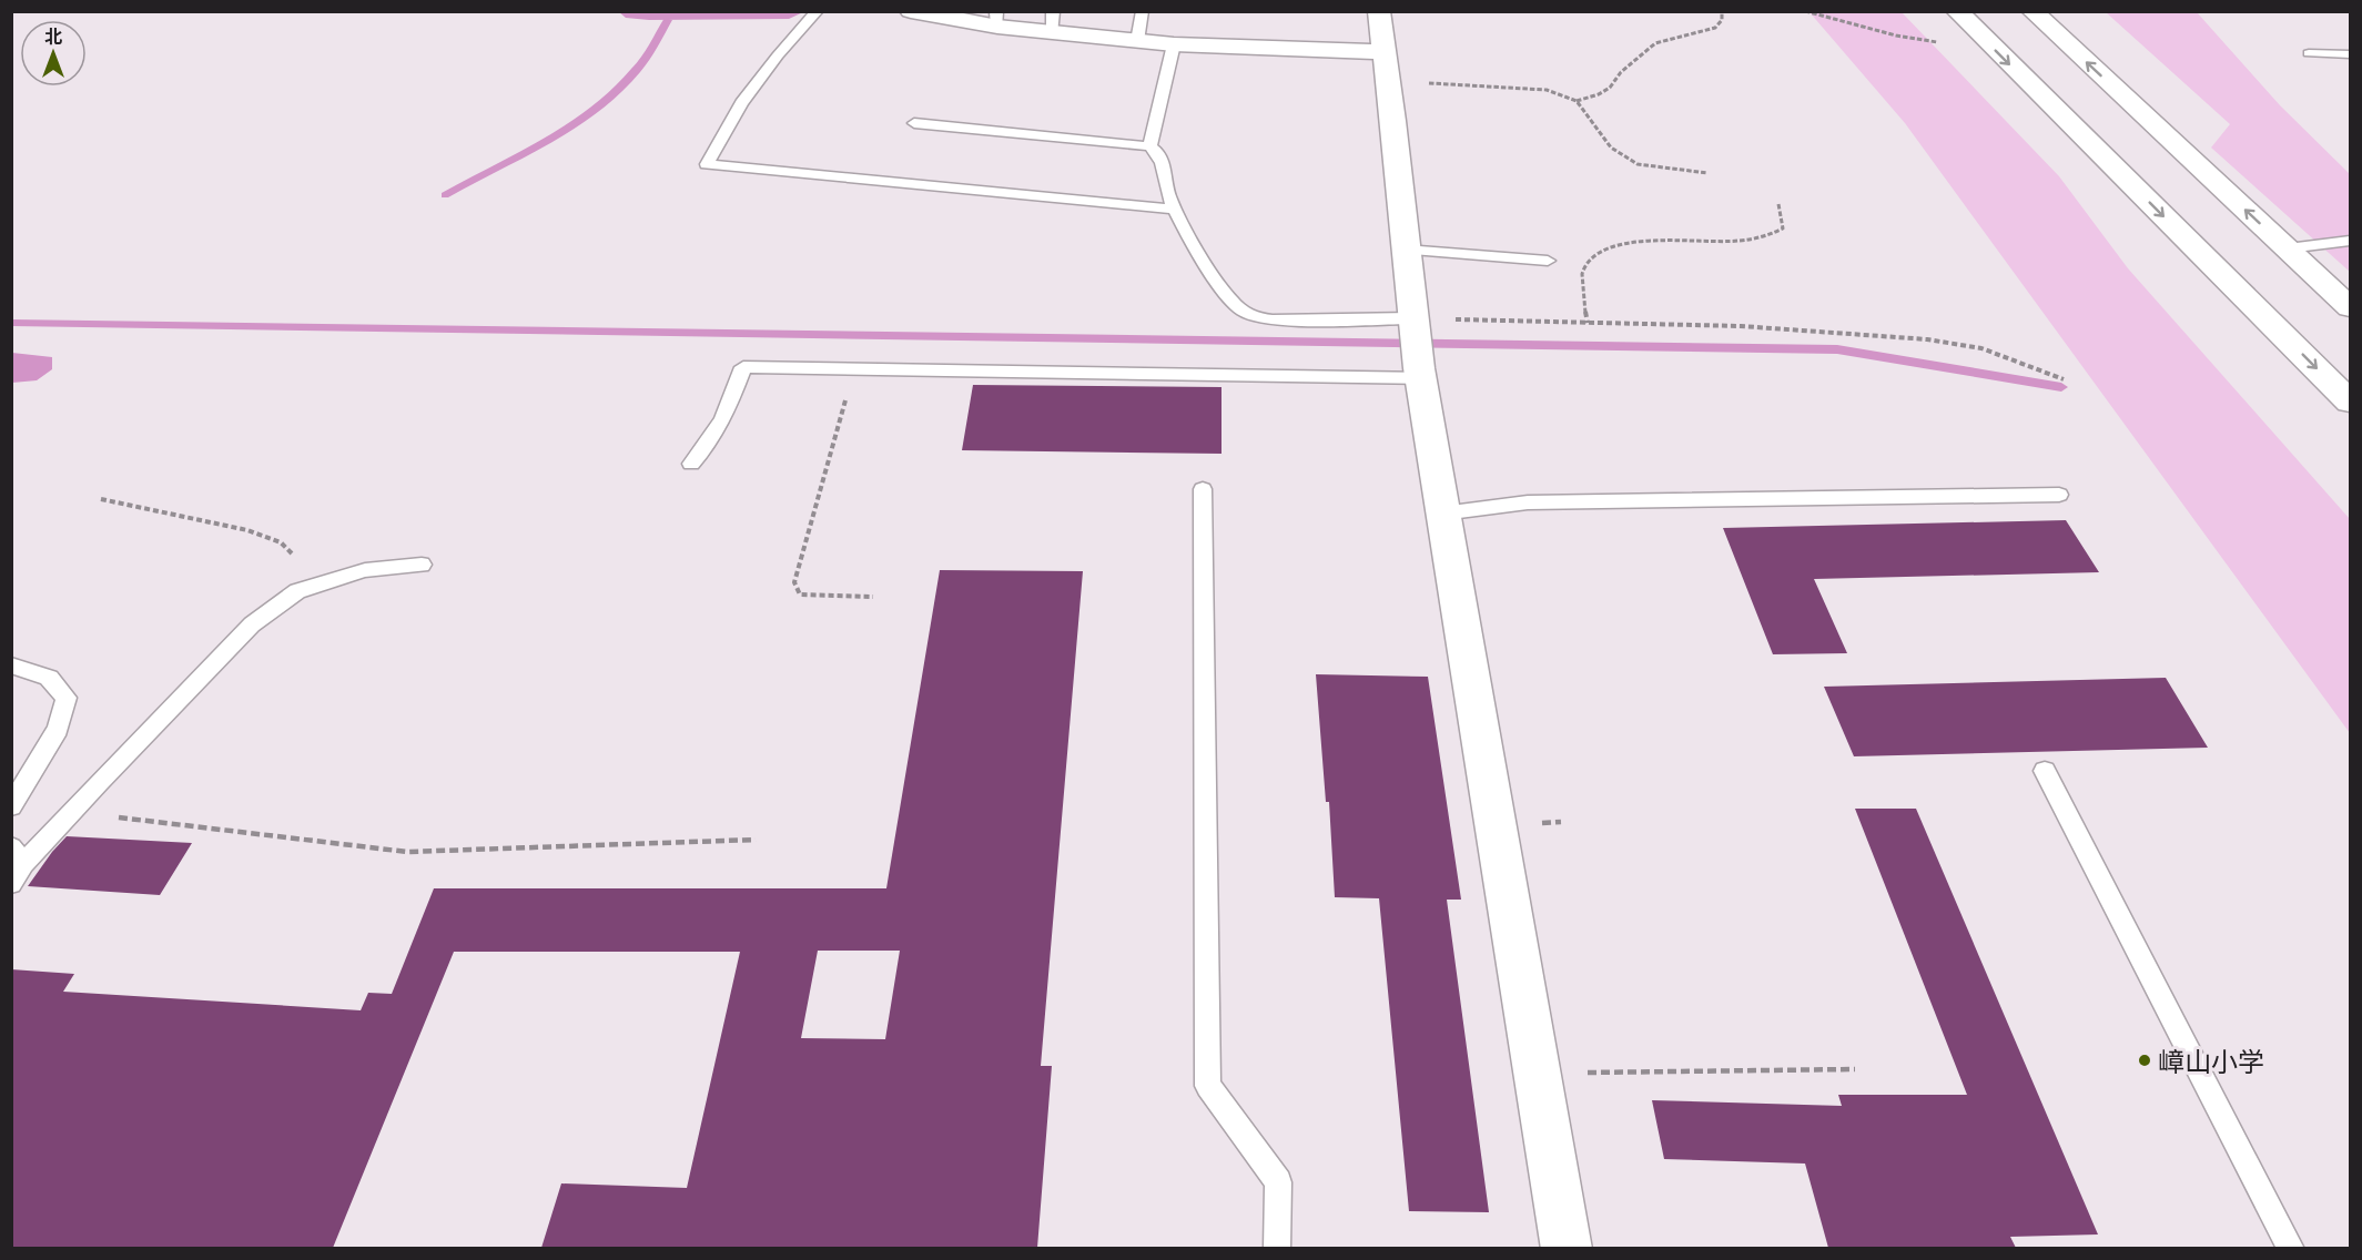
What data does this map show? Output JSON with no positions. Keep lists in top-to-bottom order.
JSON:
{
  "places": ["嶂山小学"],
  "north": "top"
}
